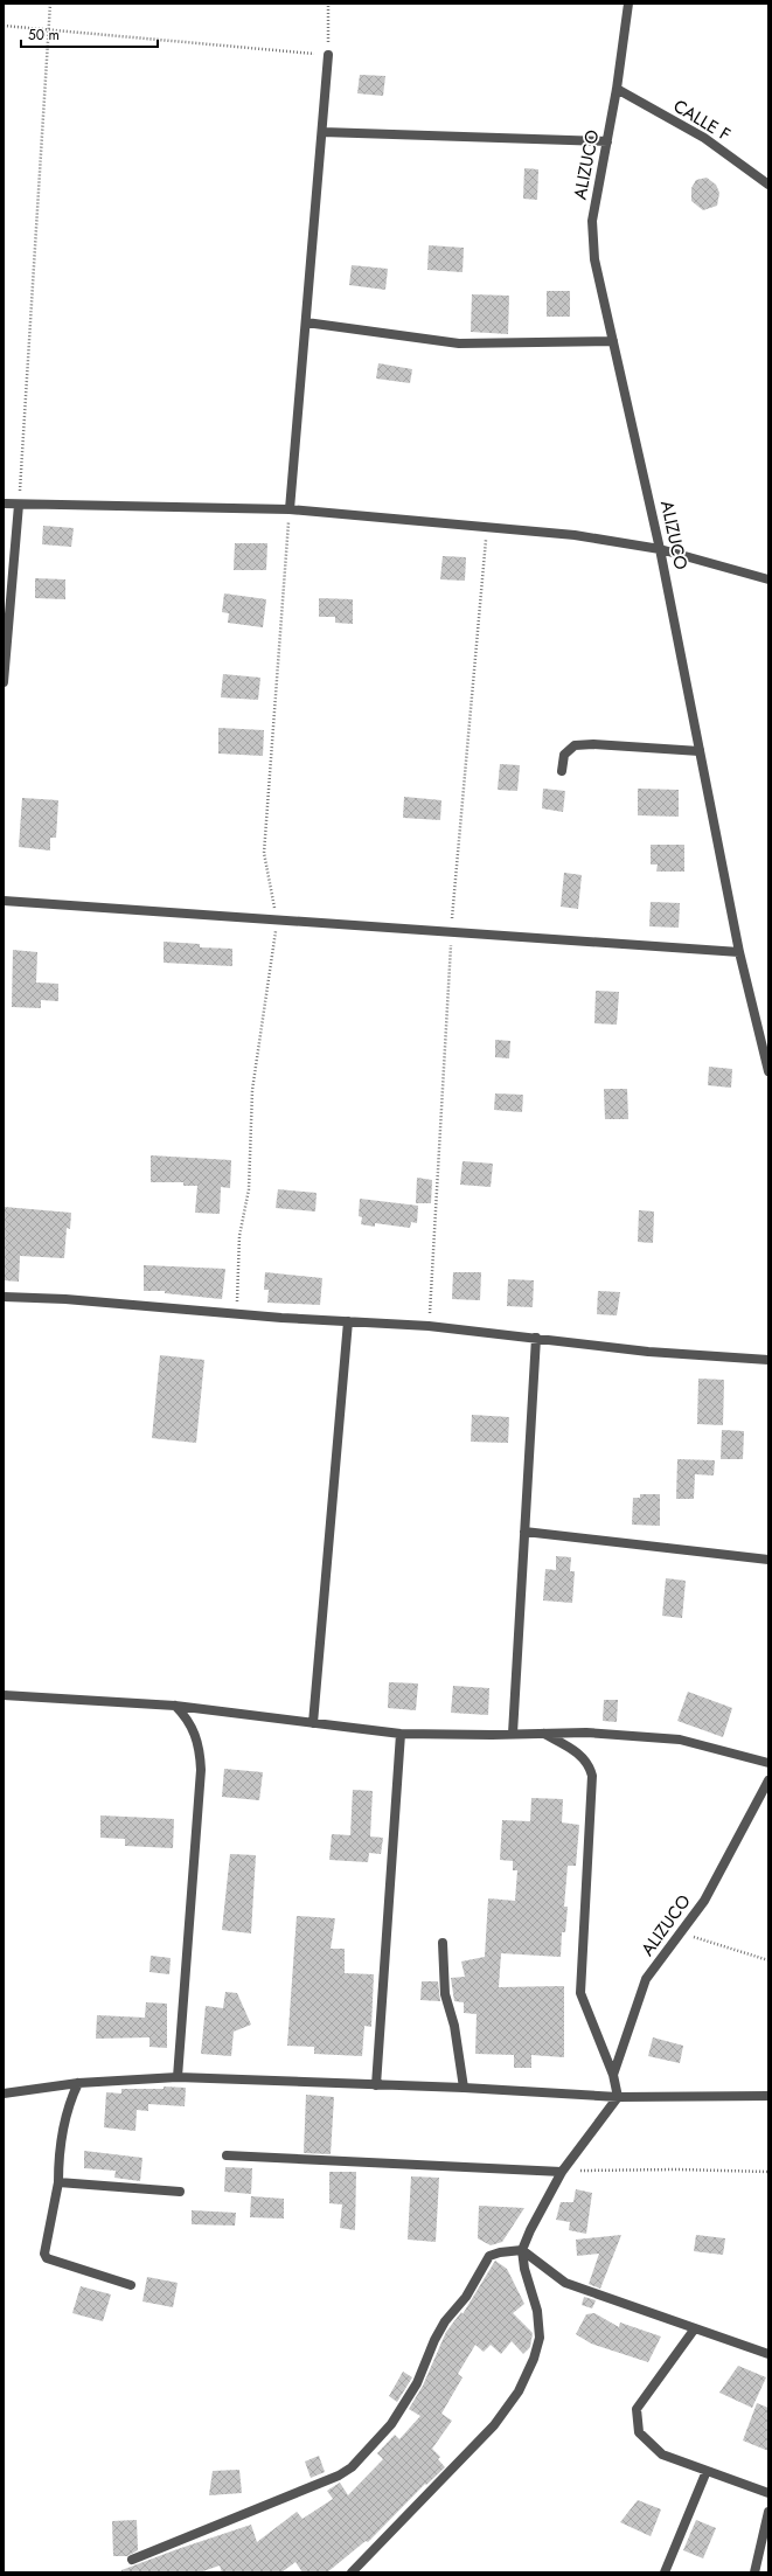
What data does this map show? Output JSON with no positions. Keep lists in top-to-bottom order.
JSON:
{
  "streets": {
    "street": ["CALLE F", "ALIZUCO"]
  },
  "crossings": [
    ["CALLE F", "ALIZUCO"]
  ],
  "scale_bar": "50 m"
}
